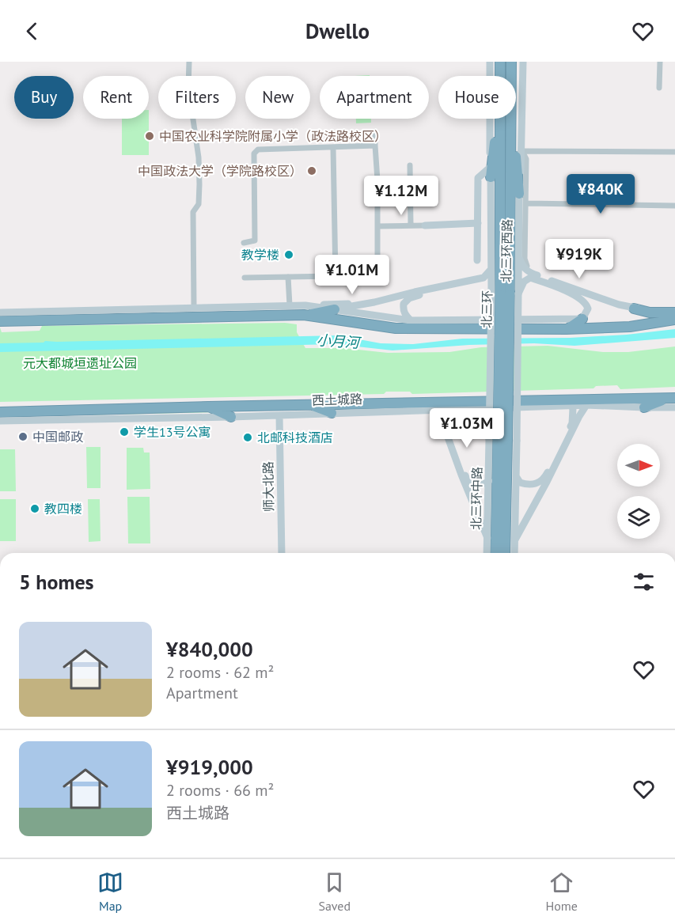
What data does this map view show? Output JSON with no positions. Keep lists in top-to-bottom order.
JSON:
{
  "streets": {
    "highway": ["北三环", "西土城路"],
    "street": ["北三环西路", "师大北路", "北三环中路"]
  },
  "crossings": [
    ["北三环西路", "北三环"],
    ["北三环西路", "北三环中路"],
    ["北三环", "北三环中路"],
    ["西土城路", "师大北路"]
  ],
  "water": ["小月河"],
  "parks": ["元大都城垣遗址公园"],
  "places": [
    "中国农业科学院附属小学（政法路校区）",
    "中国政法大学（学院路校区）",
    "教学楼",
    "学生13号公寓",
    "中国邮政",
    "北邮科技酒店",
    "教四楼"
  ],
  "north": "right",
  "page": {
    "header": "Dwello",
    "chip": [
      "Buy",
      "Rent",
      "Filters",
      "New",
      "Apartment",
      "House"
    ],
    "price": [
      "¥840K",
      "¥1.12M",
      "¥919K",
      "¥1.01M",
      "¥1.03M"
    ],
    "heading": "5 homes",
    "list": [
      {
        "name": "¥840,000",
        "note": "2 rooms · 62 m² · Apartment"
      },
      {
        "name": "¥919,000",
        "note": "2 rooms · 66 m² · 西土城路"
      }
    ],
    "tabs": ["Map", "Saved", "Home"]
  }
}
